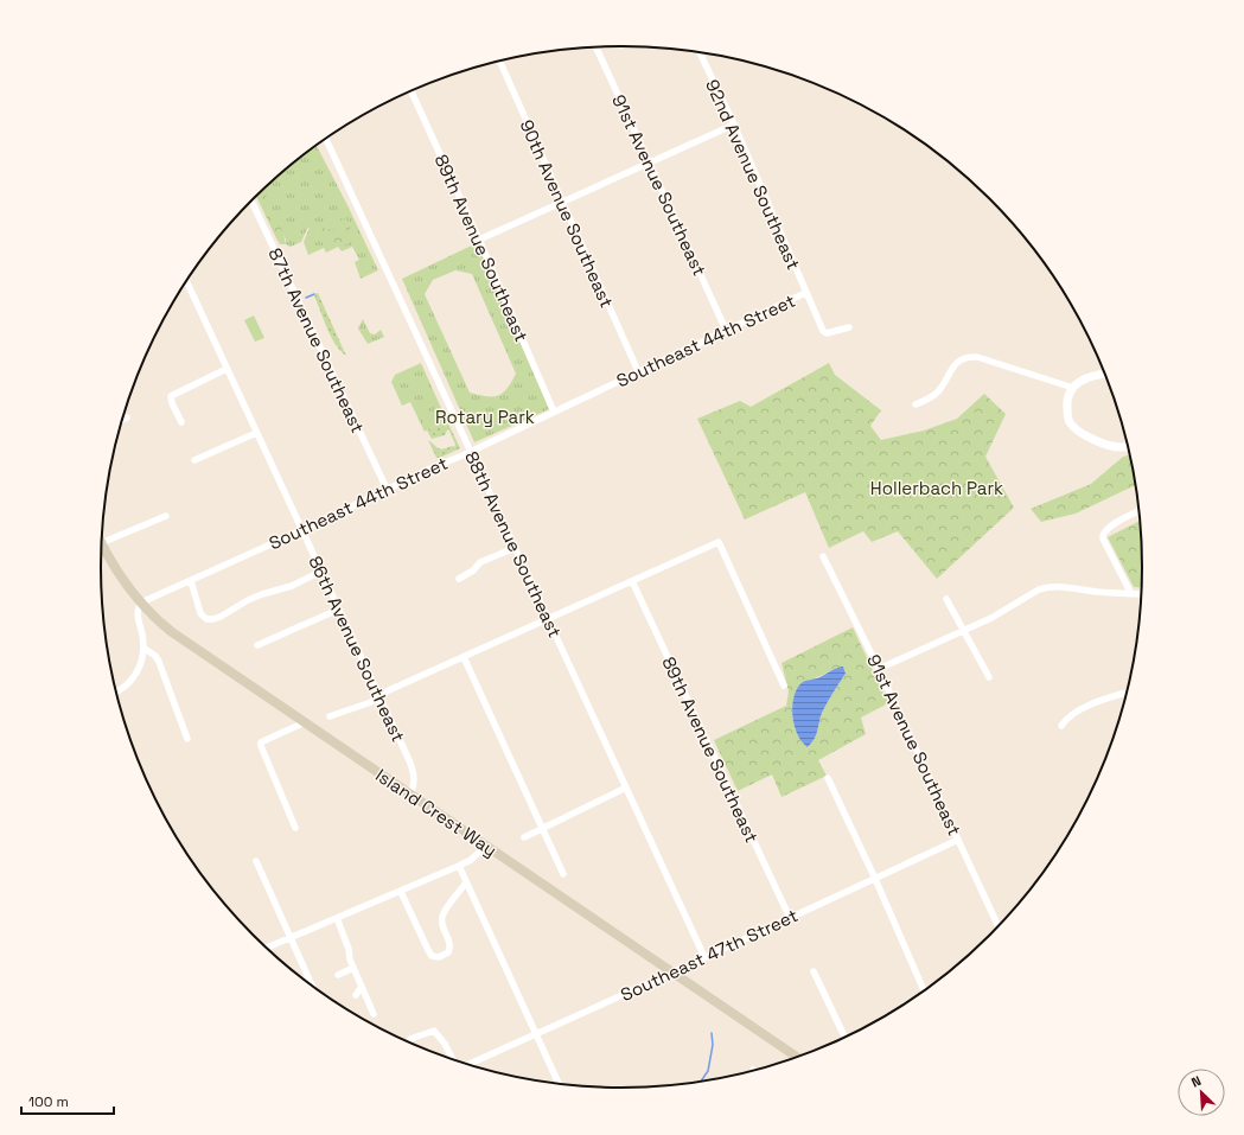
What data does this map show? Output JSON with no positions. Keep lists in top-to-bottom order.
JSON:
{
  "streets": {
    "main road": ["Island Crest Way"],
    "street": [
      "92nd Avenue Southeast",
      "91st Avenue Southeast",
      "90th Avenue Southeast",
      "89th Avenue Southeast",
      "87th Avenue Southeast",
      "Southeast 44th Street",
      "88th Avenue Southeast",
      "86th Avenue Southeast",
      "Southeast 47th Street"
    ]
  },
  "crossings": [
    ["92nd Avenue Southeast", "Southeast 44th Street"],
    ["91st Avenue Southeast", "Southeast 44th Street"],
    ["91st Avenue Southeast", "Southeast 47th Street"],
    ["90th Avenue Southeast", "Southeast 44th Street"],
    ["89th Avenue Southeast", "Southeast 44th Street"],
    ["89th Avenue Southeast", "Southeast 47th Street"],
    ["87th Avenue Southeast", "Southeast 44th Street"],
    ["Southeast 44th Street", "88th Avenue Southeast"],
    ["Southeast 44th Street", "86th Avenue Southeast"],
    ["Southeast 44th Street", "Island Crest Way"],
    ["88th Avenue Southeast", "Southeast 47th Street"],
    ["86th Avenue Southeast", "Island Crest Way"],
    ["Island Crest Way", "Southeast 47th Street"]
  ],
  "parks": ["Rotary Park", "Hollerbach Park"],
  "scale_bar": "100 m",
  "north": "top left"
}
